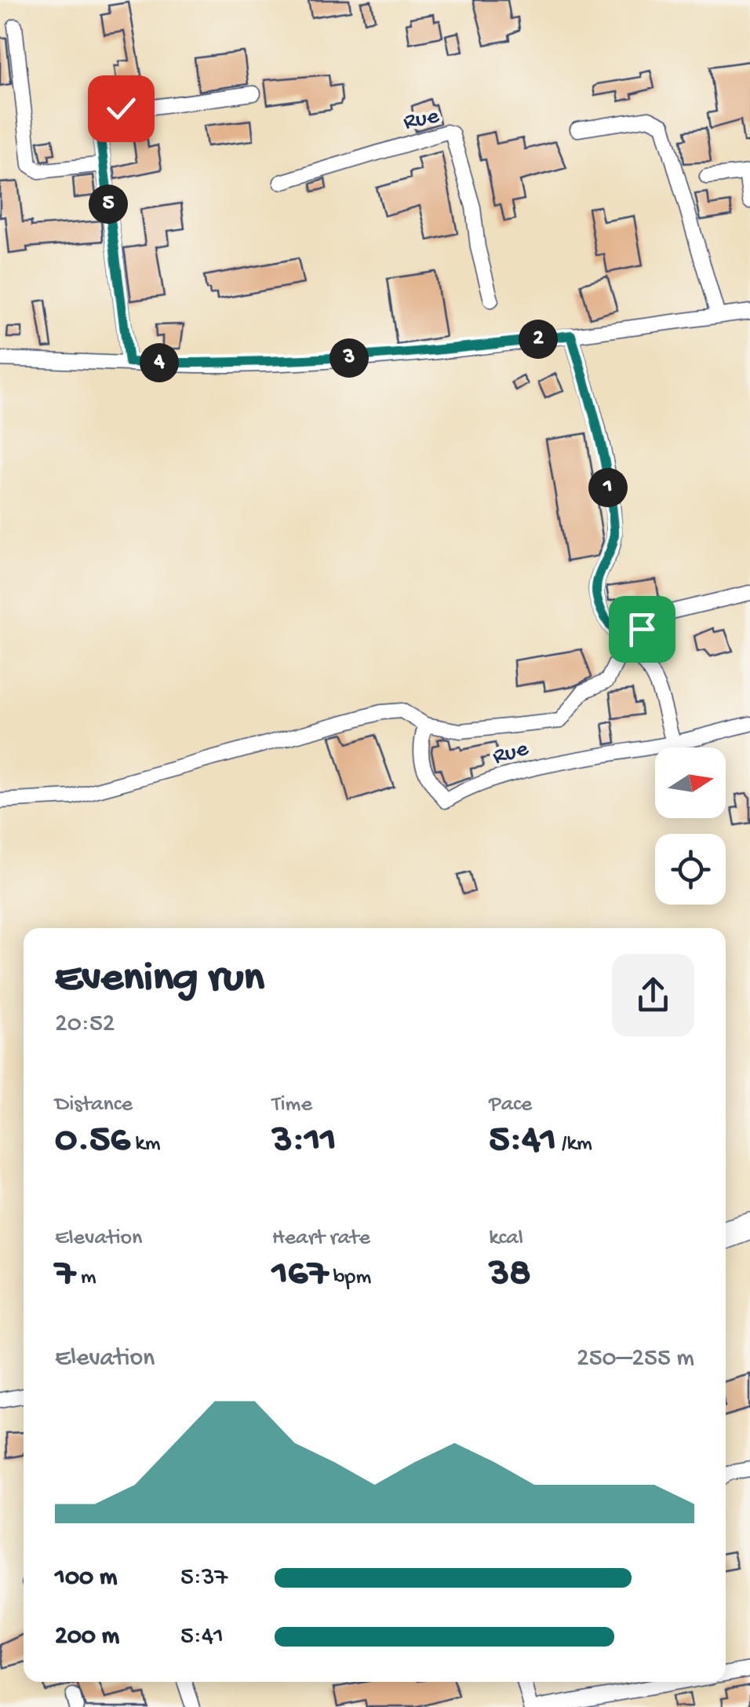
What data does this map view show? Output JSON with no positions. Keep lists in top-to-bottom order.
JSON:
{
  "streets": {
    "street": ["Rue"]
  },
  "north": "right",
  "page": {
    "pins": [
      "5",
      "2",
      "3",
      "4",
      "1"
    ],
    "heading": ["Evening run", "20:52"],
    "stats": [
      ["Distance", "0.56 km"],
      ["Time", "3:11"],
      ["Pace", "5:41 /km"],
      ["Elevation", "7 m"],
      ["Heart rate", "167 bpm"],
      ["kcal", "38"]
    ],
    "chart": ["Elevation", "250–255 m"],
    "list": [
      {
        "name": "100 m",
        "note": "5:37"
      },
      {
        "name": "200 m",
        "note": "5:41"
      }
    ]
  }
}
